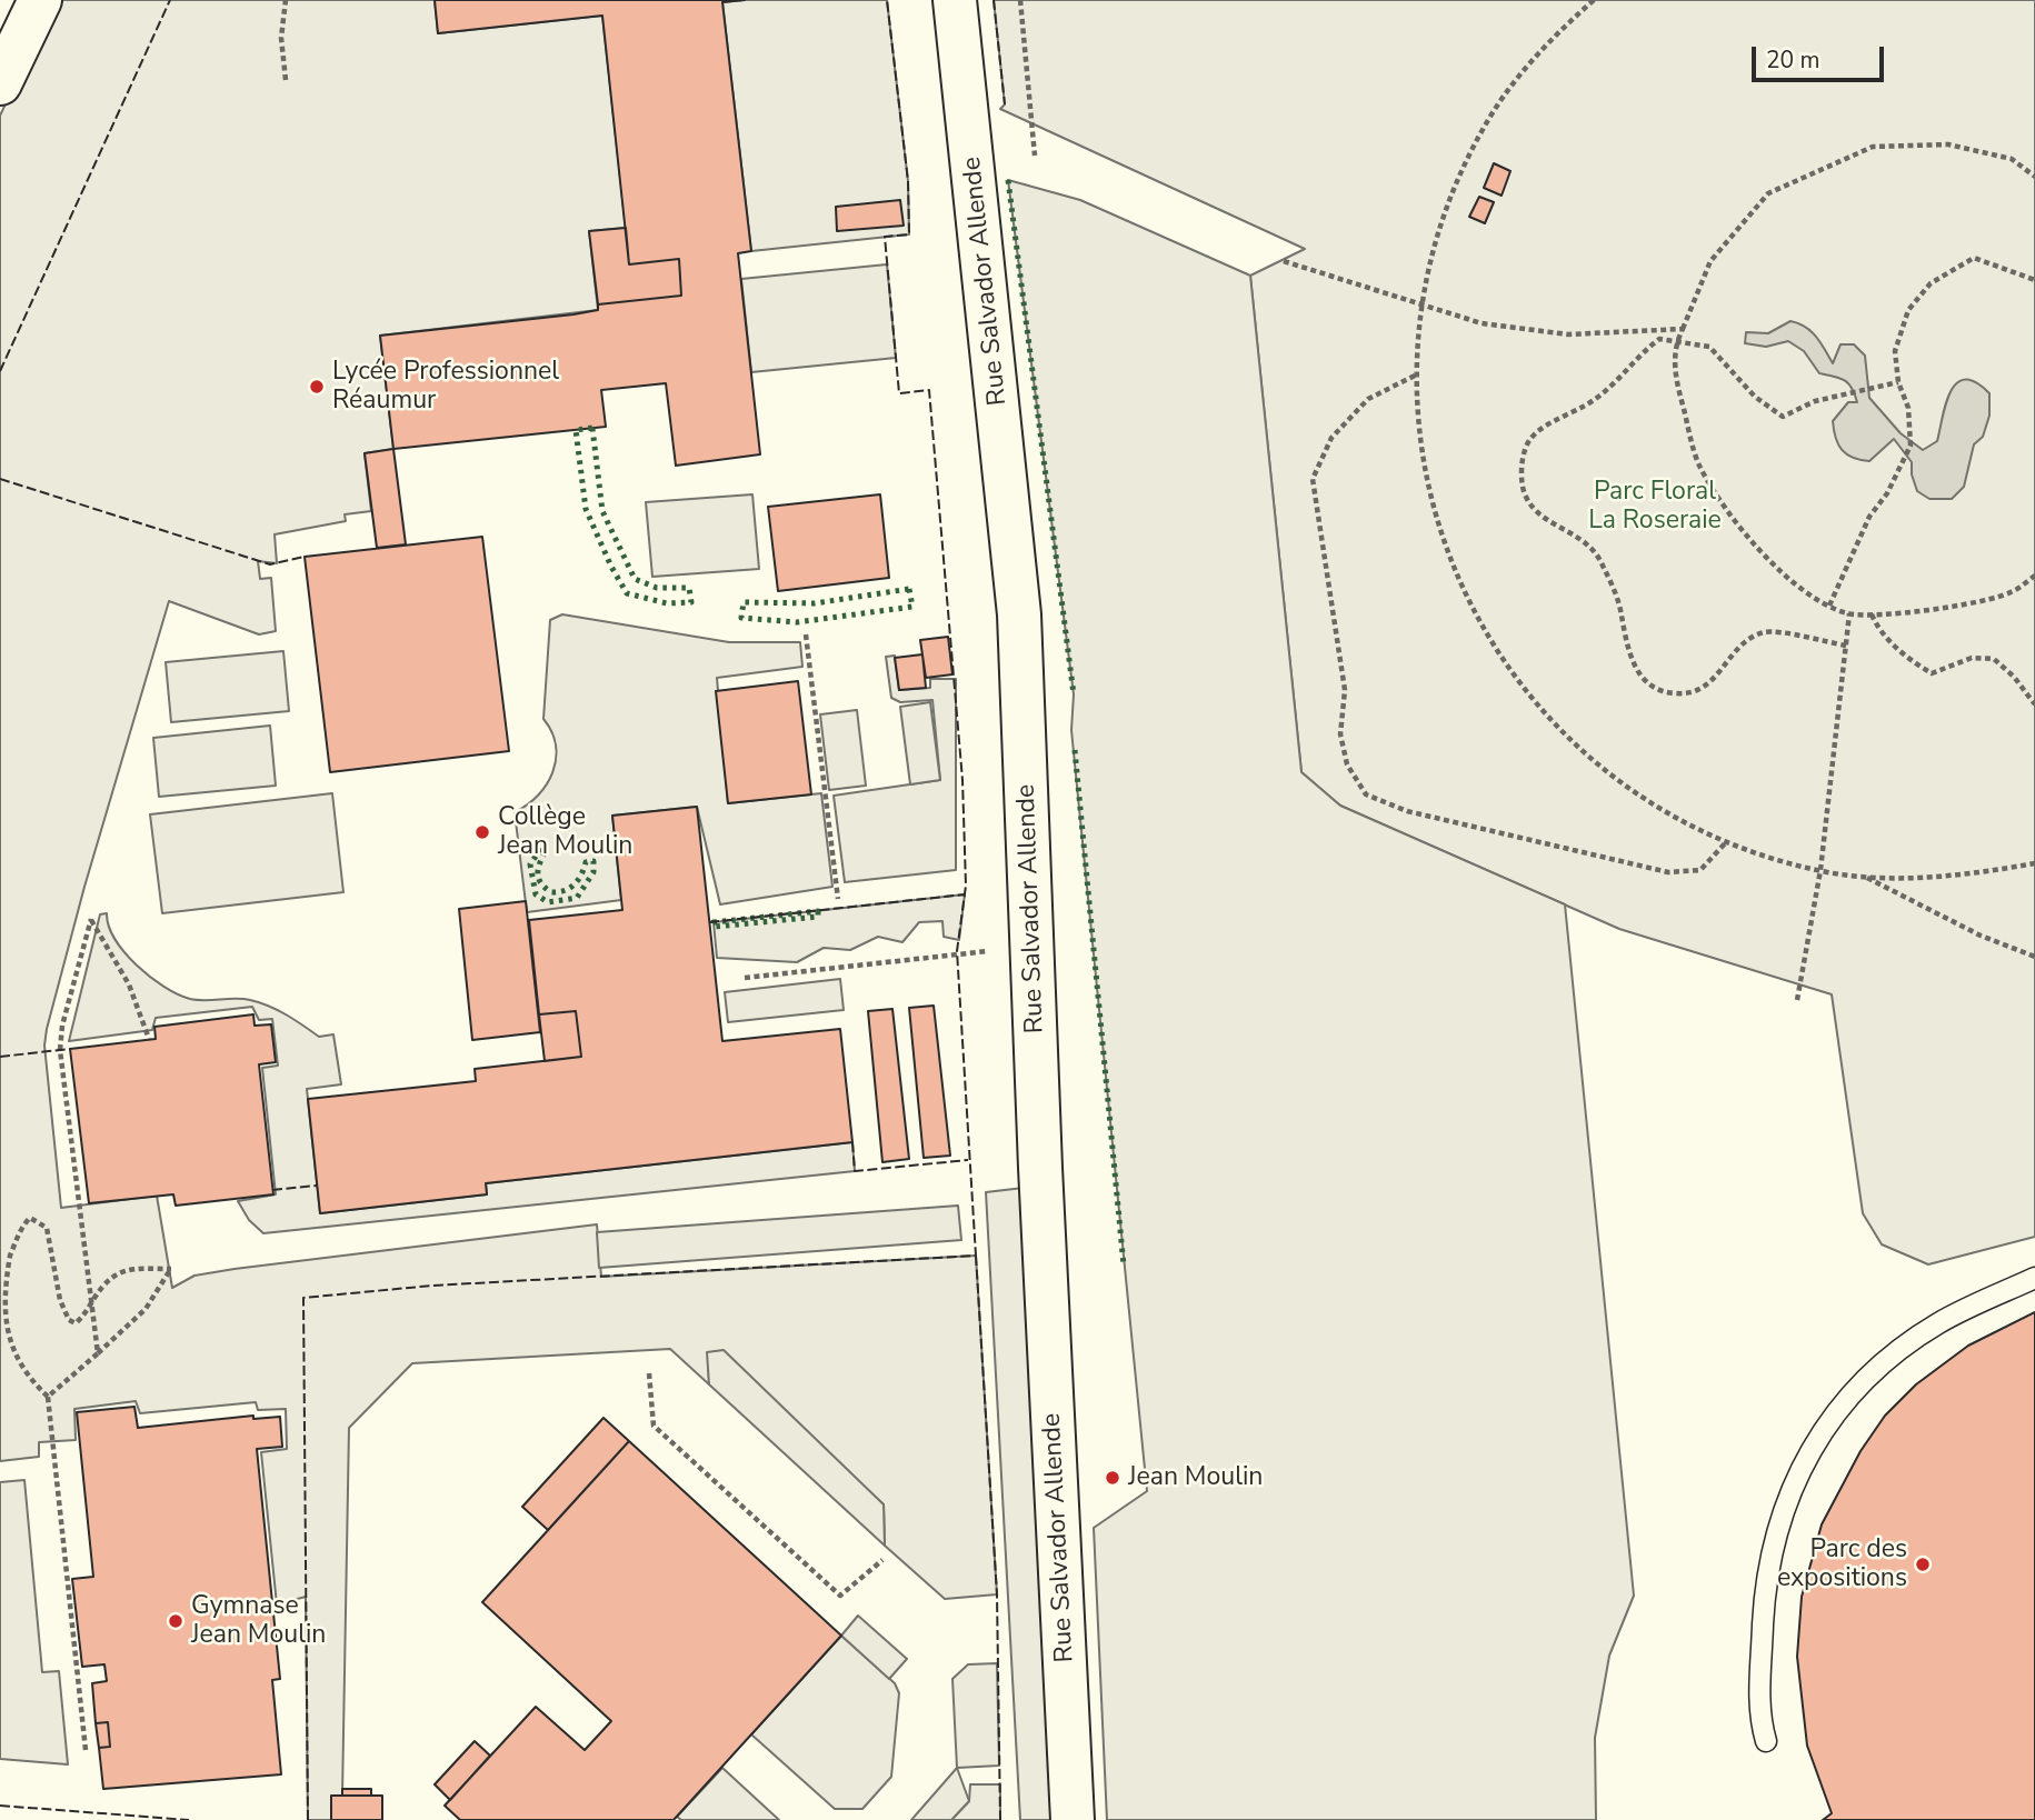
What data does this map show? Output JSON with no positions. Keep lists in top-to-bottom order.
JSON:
{
  "streets": {
    "street": ["Rue Salvador Allende"]
  },
  "parks": ["Parc Floral La Roseraie"],
  "places": [
    "Lycée Professionnel Réaumur",
    "Collège Jean Moulin",
    "Jean Moulin",
    "Parc des expositions",
    "Gymnase Jean Moulin"
  ],
  "scale_bar": "20 m"
}
